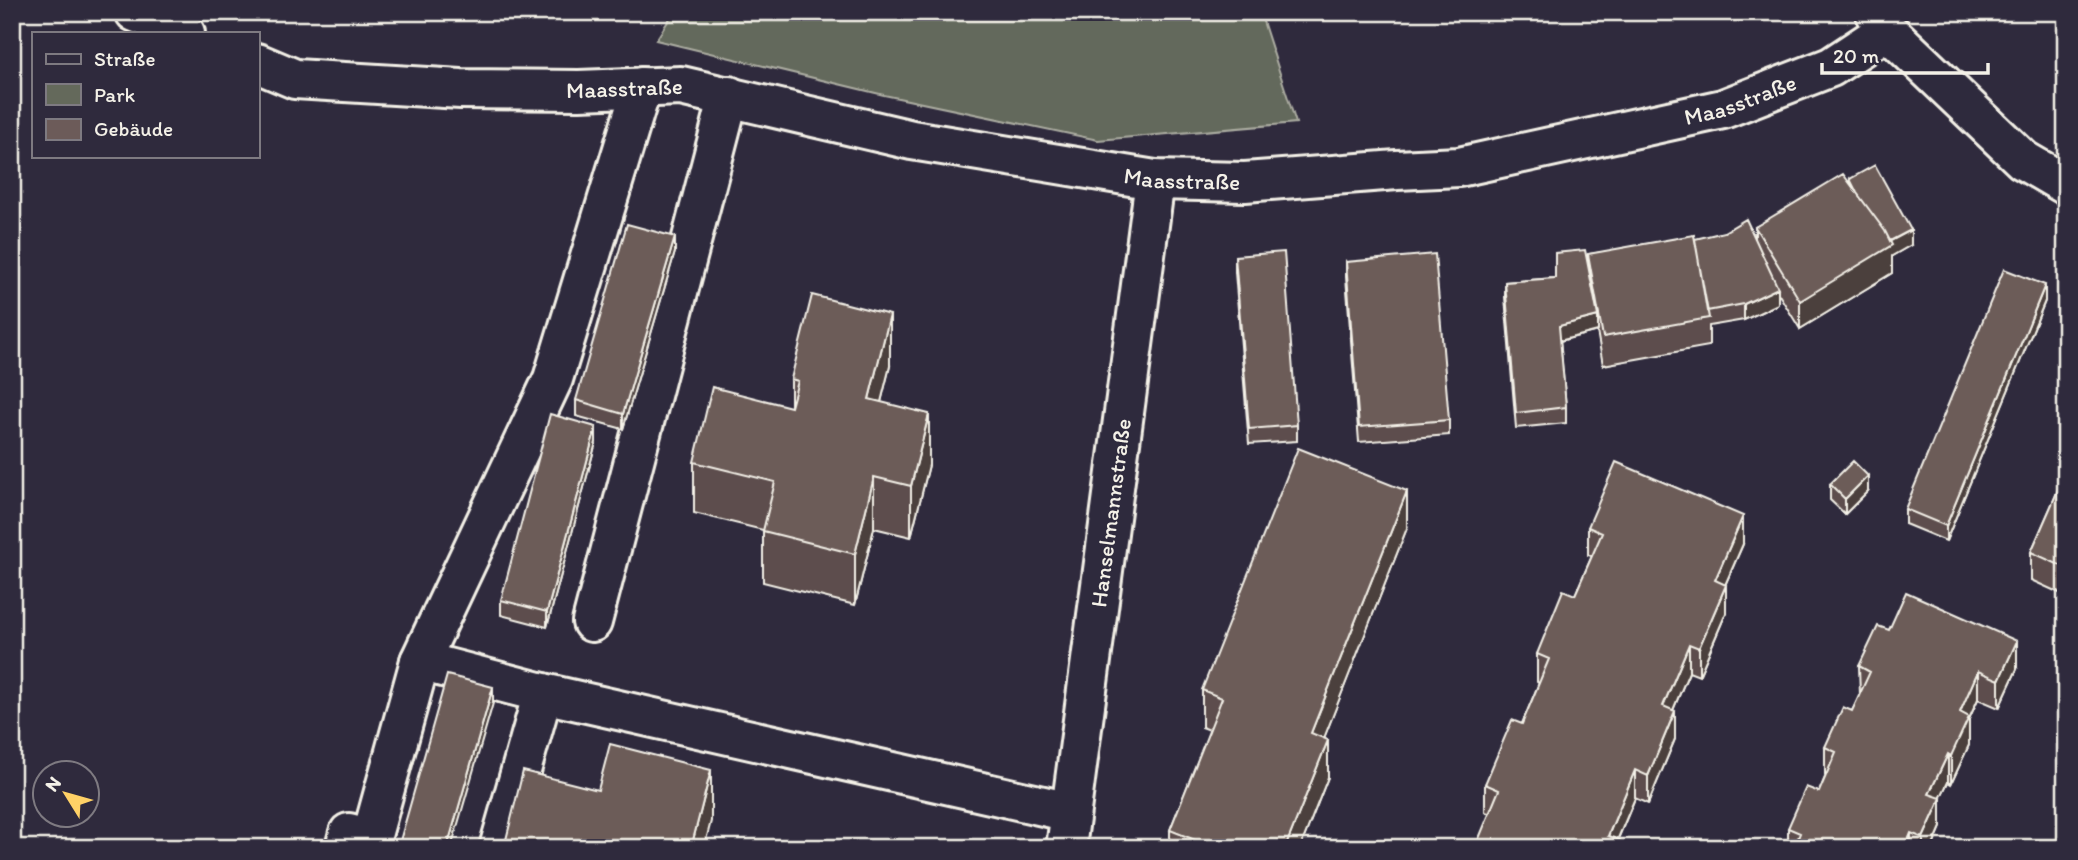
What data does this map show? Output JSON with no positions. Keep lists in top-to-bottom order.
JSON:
{
  "streets": {
    "street": ["Maasstraße", "Hanselmannstraße"]
  },
  "crossings": [
    ["Maasstraße", "Hanselmannstraße"]
  ],
  "legend": ["Straße", "Park", "Gebäude"],
  "scale_bar": "20 m",
  "north": "top left"
}
